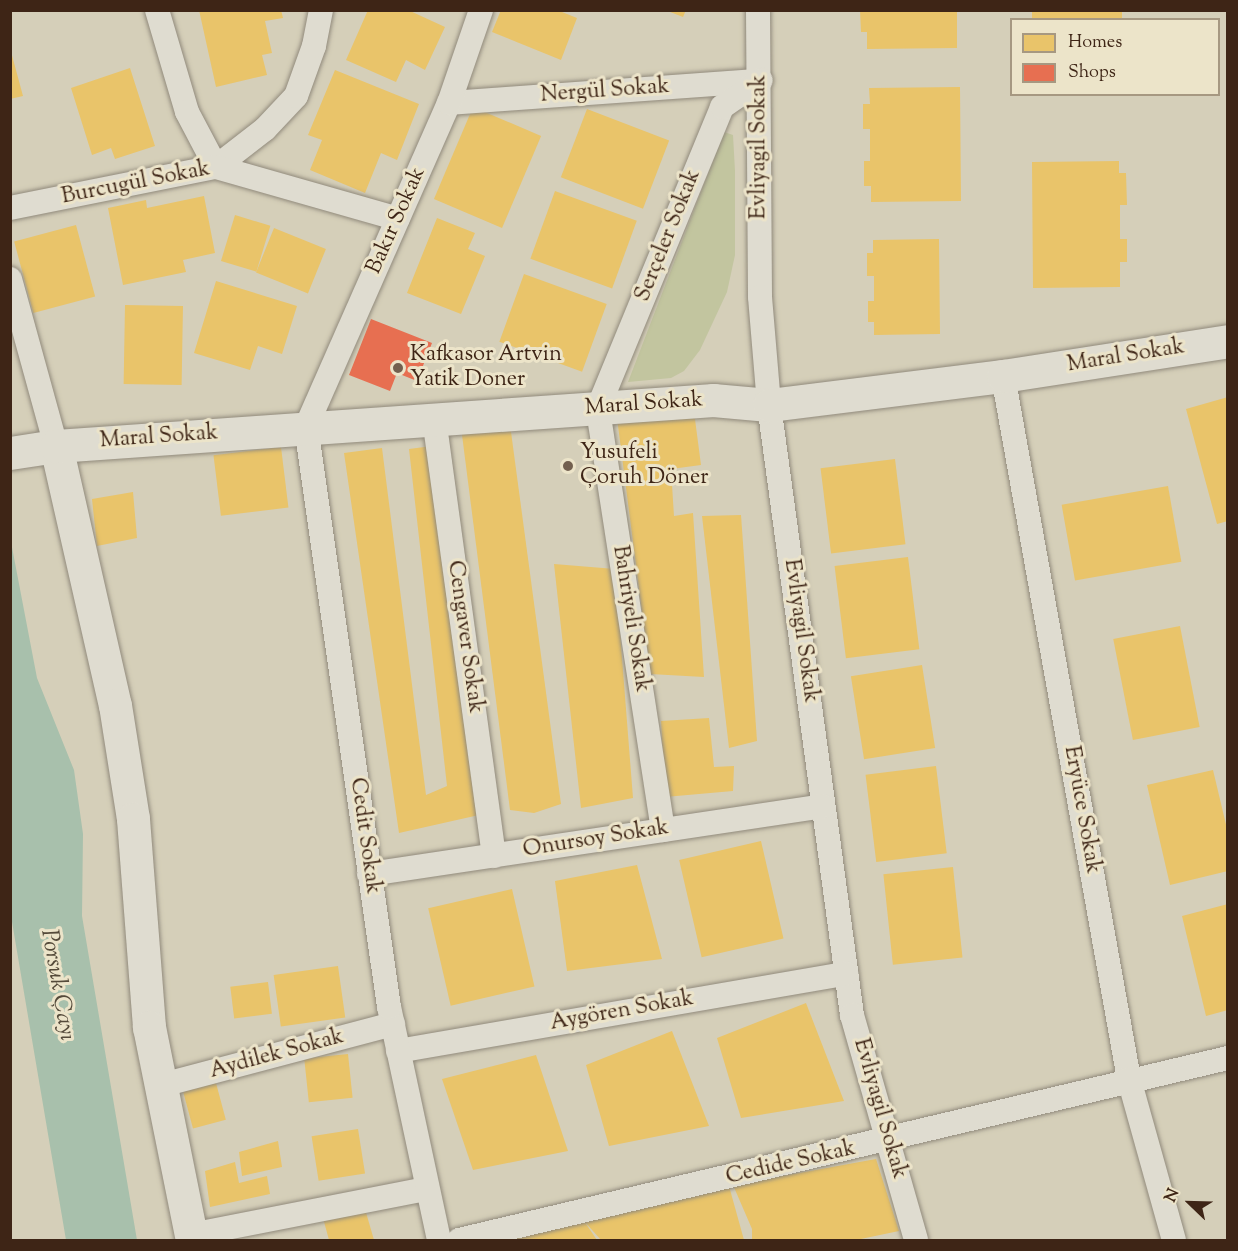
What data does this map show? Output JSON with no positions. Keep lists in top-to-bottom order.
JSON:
{
  "streets": {
    "street": [
      "Nergül Sokak",
      "Evliyagil Sokak",
      "Burcugül Sokak",
      "Bakır Sokak",
      "Serçeler Sokak",
      "Maral Sokak",
      "Bahriyeli Sokak",
      "Cengaver Sokak",
      "Eryüce Sokak",
      "Cedit Sokak",
      "Onursoy Sokak",
      "Aygören Sokak",
      "Aydilek Sokak",
      "Cedide Sokak"
    ]
  },
  "crossings": [
    ["Nergül Sokak", "Evliyagil Sokak"],
    ["Nergül Sokak", "Bakır Sokak"],
    ["Nergül Sokak", "Serçeler Sokak"],
    ["Evliyagil Sokak", "Serçeler Sokak"],
    ["Evliyagil Sokak", "Maral Sokak"],
    ["Evliyagil Sokak", "Onursoy Sokak"],
    ["Evliyagil Sokak", "Aygören Sokak"],
    ["Evliyagil Sokak", "Cedide Sokak"],
    ["Burcugül Sokak", "Bakır Sokak"],
    ["Bakır Sokak", "Maral Sokak"],
    ["Bakır Sokak", "Cedit Sokak"],
    ["Serçeler Sokak", "Maral Sokak"],
    ["Serçeler Sokak", "Bahriyeli Sokak"],
    ["Maral Sokak", "Bahriyeli Sokak"],
    ["Maral Sokak", "Cengaver Sokak"],
    ["Maral Sokak", "Eryüce Sokak"],
    ["Maral Sokak", "Cedit Sokak"],
    ["Bahriyeli Sokak", "Onursoy Sokak"],
    ["Cengaver Sokak", "Onursoy Sokak"],
    ["Eryüce Sokak", "Cedide Sokak"],
    ["Cedit Sokak", "Onursoy Sokak"],
    ["Cedit Sokak", "Aygören Sokak"],
    ["Cedit Sokak", "Aydilek Sokak"]
  ],
  "water": ["Porsuk Çayı"],
  "places": ["Kafkasor Artvin Yatik Doner", "Yusufeli Çoruh Döner"],
  "legend": ["Homes", "Shops"],
  "north": "top left"
}
